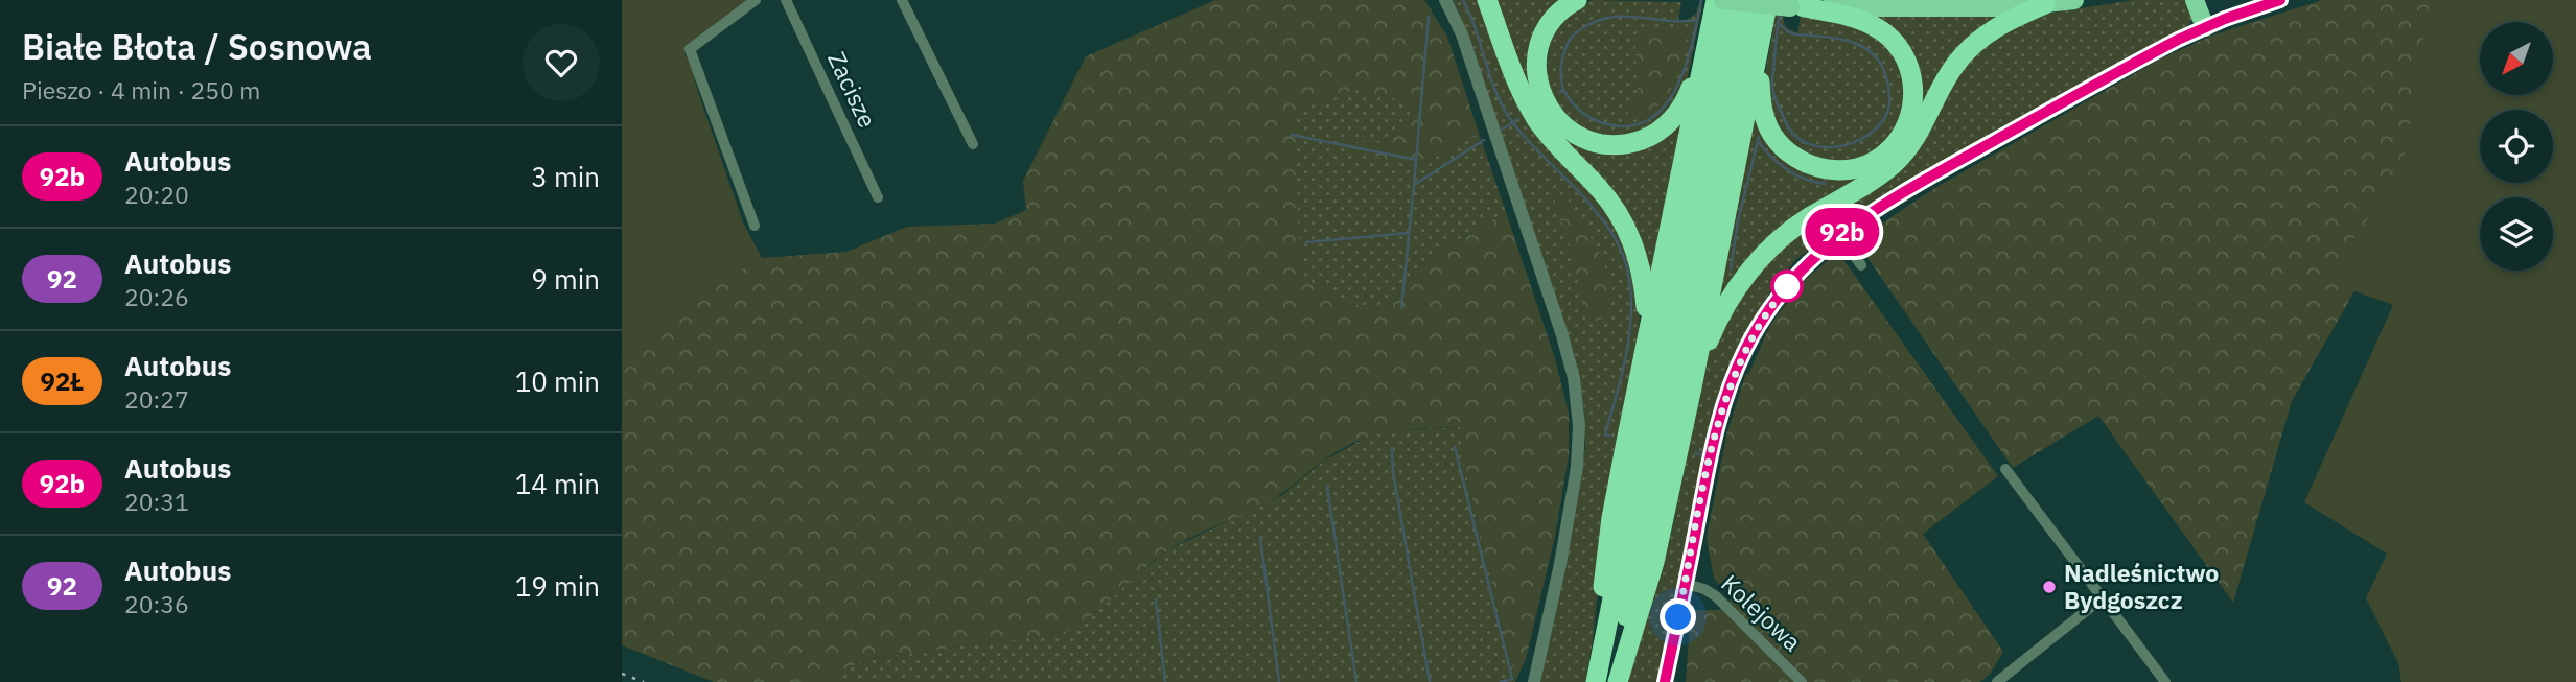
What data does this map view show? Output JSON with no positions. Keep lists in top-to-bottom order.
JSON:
{
  "streets": {
    "street": ["Zacisze", "Kolejowa"]
  },
  "places": ["Nadleśnictwo Bydgoszcz"],
  "lines": ["bus line 92b"],
  "north": "bottom left",
  "page": {
    "heading": ["Białe Błota / Sosnowa", "Pieszo · 4 min · 250 m"],
    "on_map": "92b",
    "list": [
      {
        "mark": "92b",
        "name": "Autobus",
        "note": "20:20",
        "value": "3 min"
      },
      {
        "mark": "92",
        "name": "Autobus",
        "note": "20:26",
        "value": "9 min"
      },
      {
        "mark": "92Ł",
        "name": "Autobus",
        "note": "20:27",
        "value": "10 min"
      },
      {
        "mark": "92b",
        "name": "Autobus",
        "note": "20:31",
        "value": "14 min"
      },
      {
        "mark": "92",
        "name": "Autobus",
        "note": "20:36",
        "value": "19 min"
      }
    ]
  }
}
